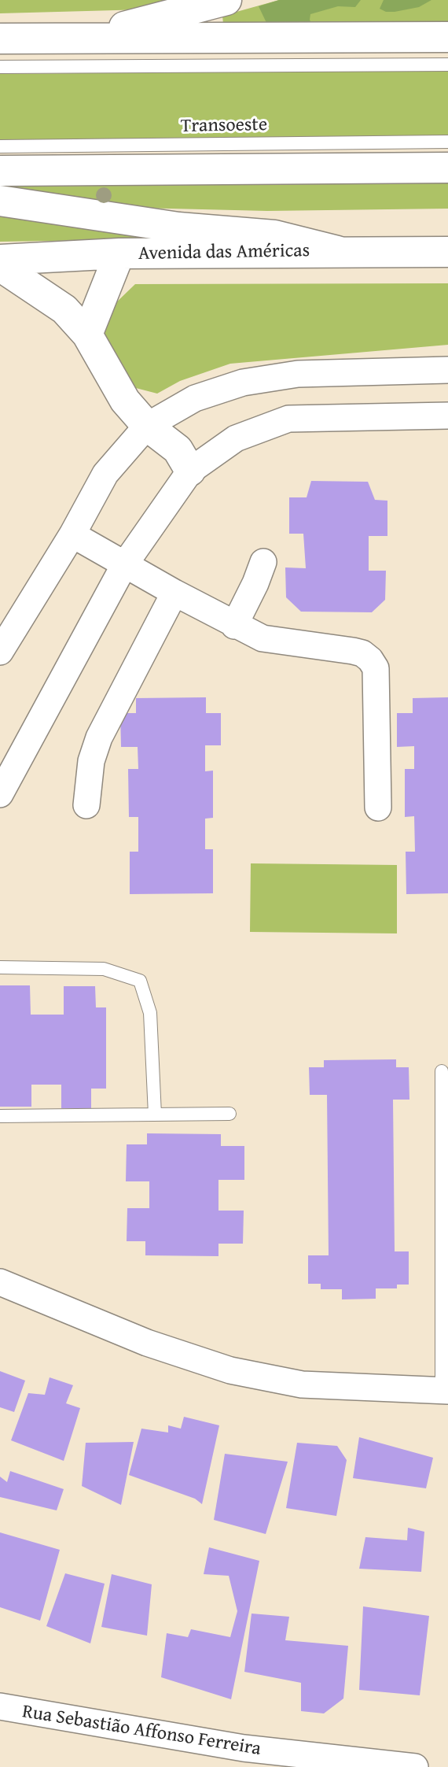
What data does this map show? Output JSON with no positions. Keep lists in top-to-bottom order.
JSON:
{
  "streets": {
    "main road": ["Avenida das Américas"],
    "street": ["Rua Sebastião Affonso Ferreira"],
    "lane": ["Transoeste"]
  }
}
